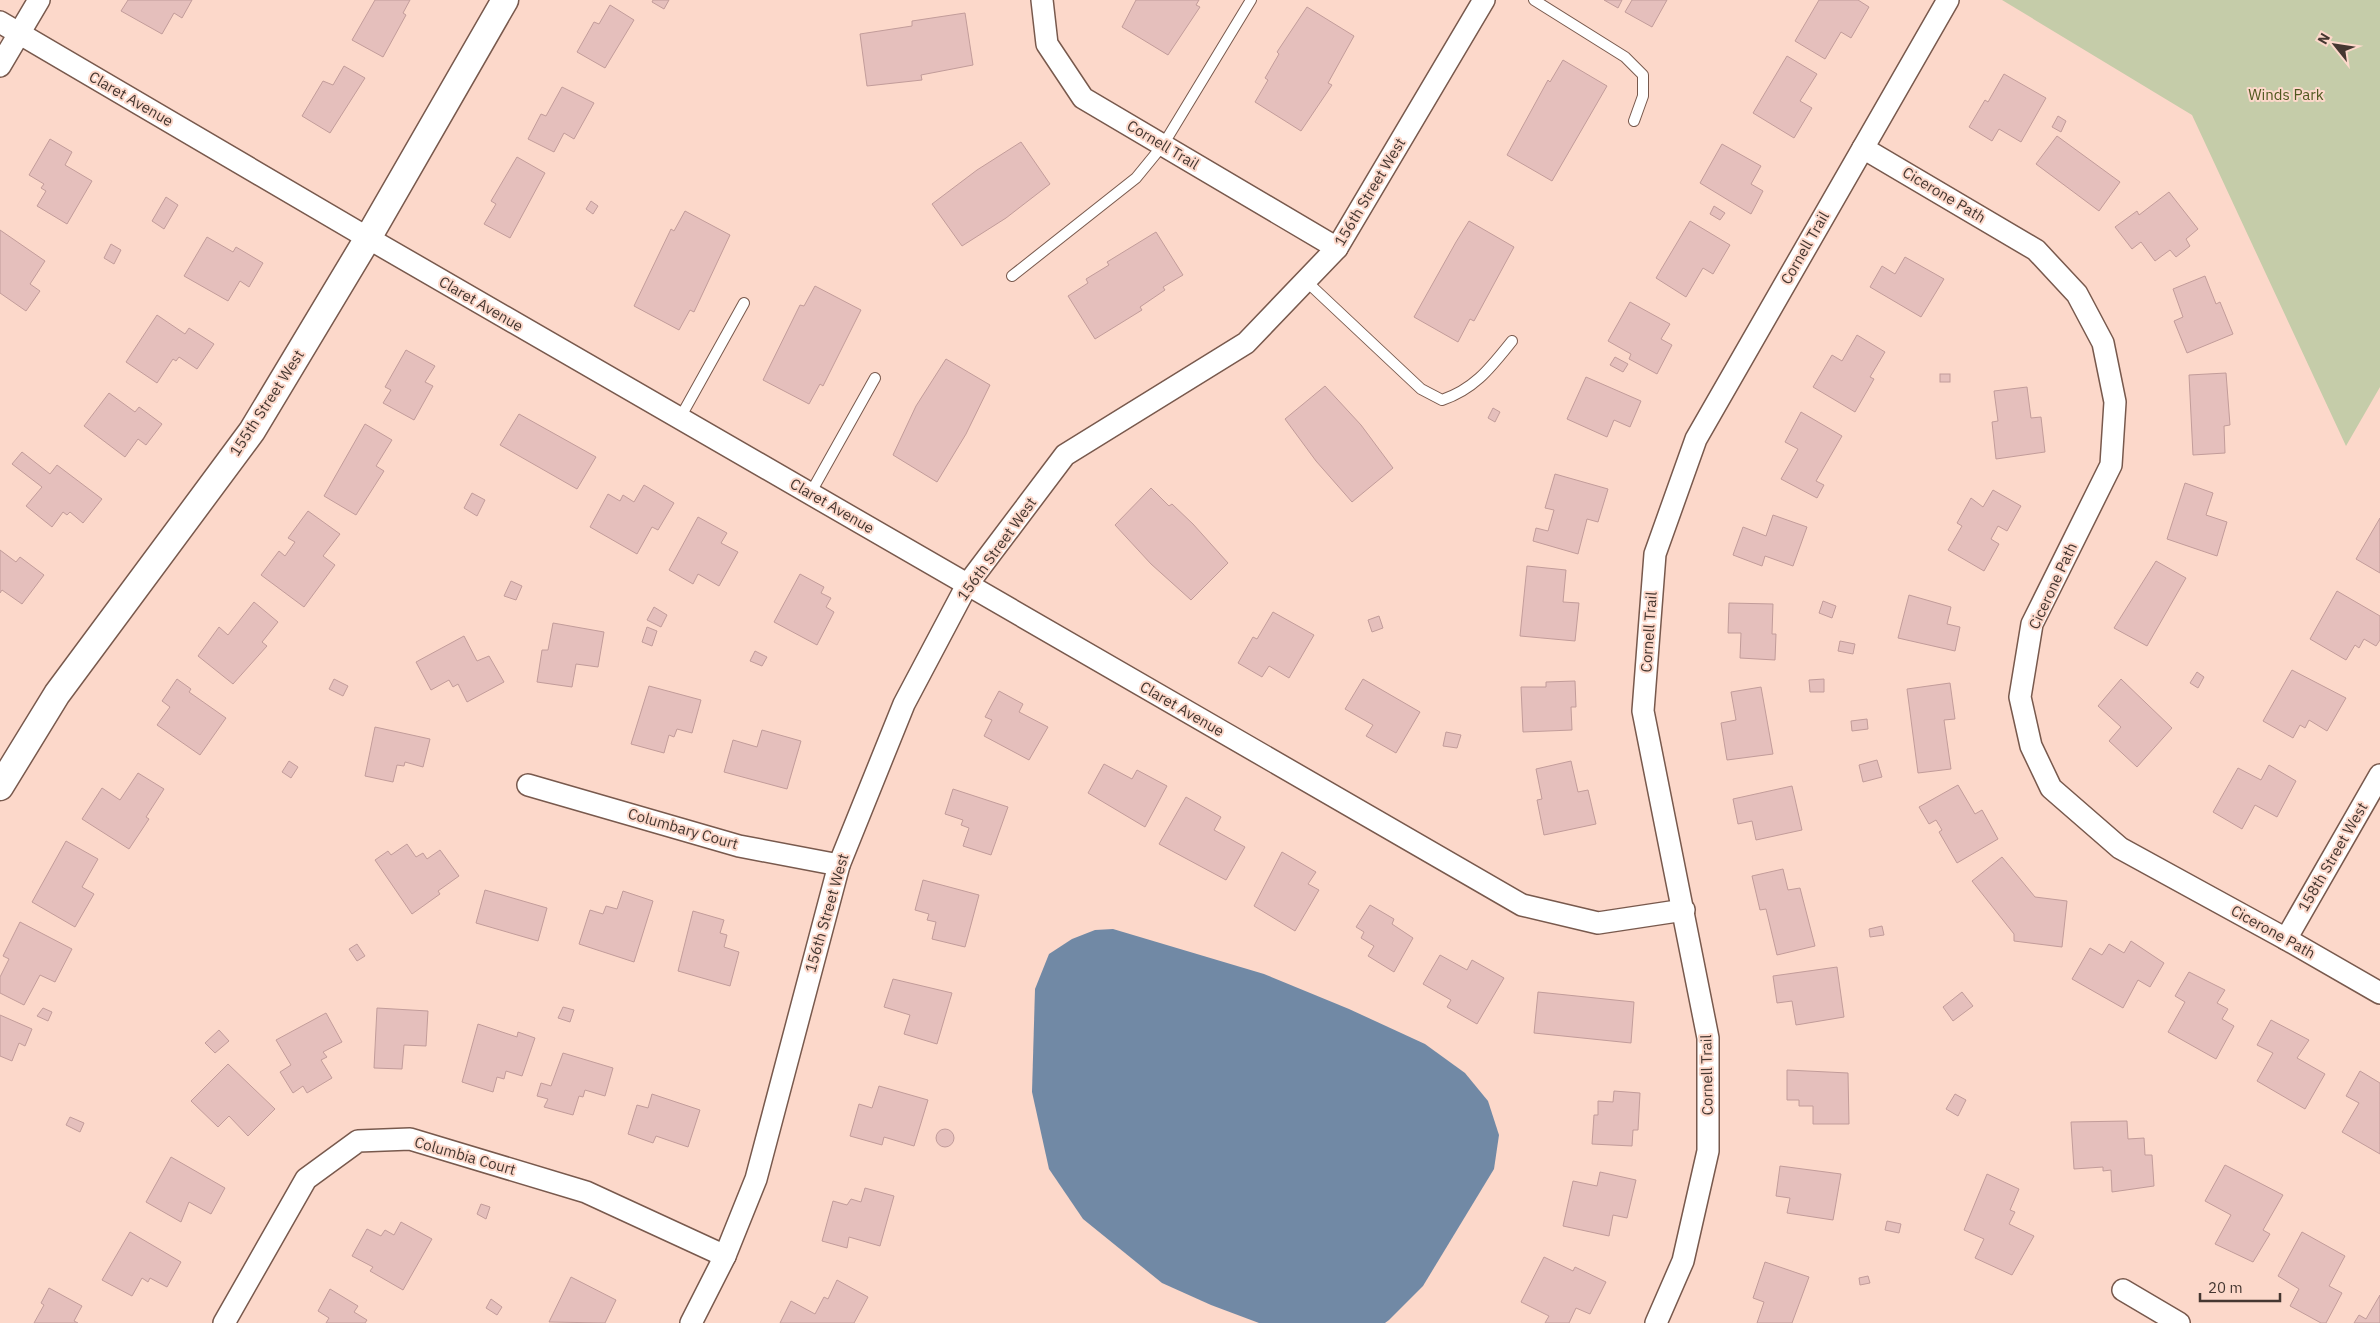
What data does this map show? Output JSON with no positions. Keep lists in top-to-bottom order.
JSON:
{
  "streets": {
    "street": [
      "Claret Avenue",
      "Cornell Trail",
      "156th Street West",
      "Cicerone Path",
      "155th Street West",
      "Columbary Court",
      "158th Street West",
      "Columbia Court"
    ]
  },
  "crossings": [
    ["Claret Avenue", "Cornell Trail"],
    ["Claret Avenue", "156th Street West"],
    ["Claret Avenue", "155th Street West"],
    ["Cornell Trail", "156th Street West"],
    ["Cornell Trail", "Cicerone Path"],
    ["156th Street West", "Columbary Court"],
    ["156th Street West", "Columbia Court"],
    ["Cicerone Path", "158th Street West"]
  ],
  "parks": ["Winds Park"],
  "scale_bar": "20 m",
  "north": "top left"
}
